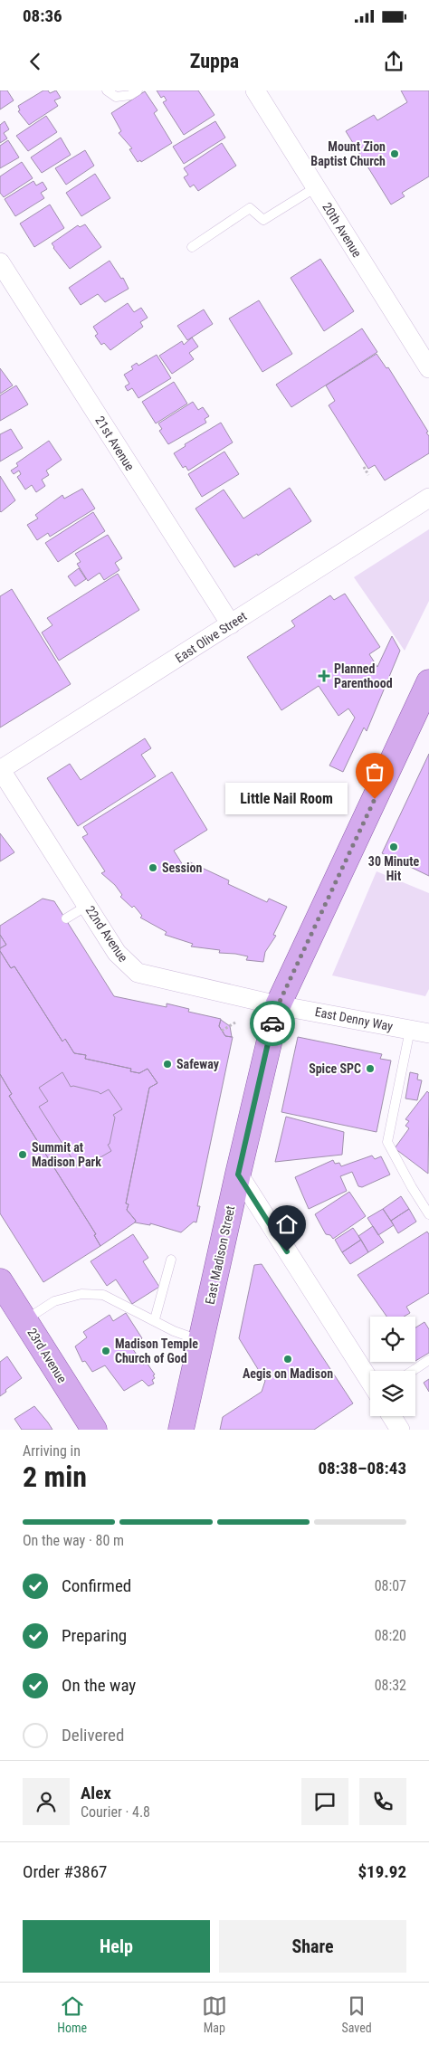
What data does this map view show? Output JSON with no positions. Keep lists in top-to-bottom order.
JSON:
{
  "streets": {
    "main road": ["East Madison Street", "23rd Avenue"],
    "street": [
      "20th Avenue",
      "21st Avenue",
      "East Olive Street",
      "22nd Avenue",
      "East Denny Way"
    ]
  },
  "crossings": [
    ["21st Avenue", "East Olive Street"],
    ["East Olive Street", "22nd Avenue"],
    ["22nd Avenue", "East Denny Way"],
    ["22nd Avenue", "East Madison Street"],
    ["East Denny Way", "East Madison Street"]
  ],
  "places": {
    "other": [
      "Mount Zion Baptist Church",
      "Little Nail Room",
      "30 Minute Hit",
      "Session",
      "Safeway",
      "Spice SPC",
      "Summit at Madison Park",
      "Madison Temple Church of God",
      "Aegis on Madison"
    ],
    "health": ["Planned Parenthood"]
  },
  "page": {
    "status": "08:36",
    "header": "Zuppa",
    "bubble": "Little Nail Room",
    "heading": ["2 min", "Arriving in", "08:38–08:43"],
    "panel": [
      "Alex",
      "Courier · 4.8",
      "Order #3867",
      "$19.92"
    ],
    "bar": "On the way · 80 m",
    "list": [
      ["Confirmed", "08:07"],
      ["Preparing", "08:20"],
      ["On the way", "08:32"],
      "Delivered"
    ],
    "buttons": ["Help", "Share"],
    "tabs": ["Home", "Map", "Saved"]
  }
}
